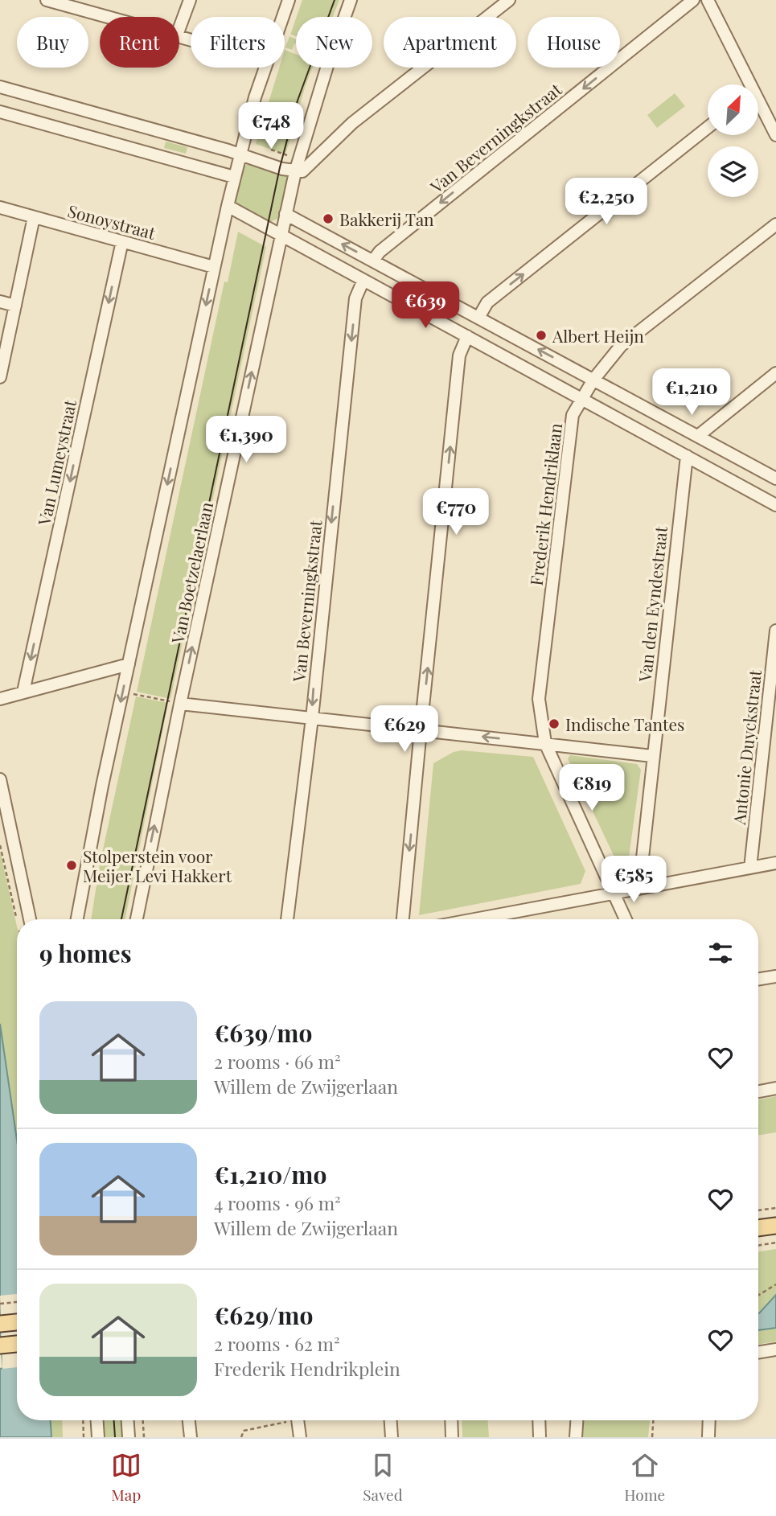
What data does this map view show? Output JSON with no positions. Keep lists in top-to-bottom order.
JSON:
{
  "streets": {
    "street": [
      "Van Beverningkstraat",
      "Sonoystraat",
      "Van Lumeystraat",
      "Frederik Hendriklaan",
      "Van Boetzelaerlaan",
      "Van den Eyndestraat",
      "Antonie Duyckstraat"
    ]
  },
  "crossings": [
    ["Sonoystraat", "Van Lumeystraat"]
  ],
  "one_way": ["Van Beverningkstraat"],
  "places": [
    "Bakkerij Tan",
    "Albert Heijn",
    "Indische Tantes",
    "Stolperstein voor Meijer Levi Hakkert"
  ],
  "north": "top right",
  "page": {
    "chip": [
      "Buy",
      "Rent",
      "Filters",
      "New",
      "Apartment",
      "House"
    ],
    "price": [
      "€748",
      "€2,250",
      "€639",
      "€1,210",
      "€1,390",
      "€770",
      "€629",
      "€819",
      "€585"
    ],
    "heading": "9 homes",
    "list": [
      {
        "name": "€639/mo",
        "note": "2 rooms · 66 m² · Willem de Zwijgerlaan"
      },
      {
        "name": "€1,210/mo",
        "note": "4 rooms · 96 m² · Willem de Zwijgerlaan"
      },
      {
        "name": "€629/mo",
        "note": "2 rooms · 62 m² · Frederik Hendrikplein"
      }
    ],
    "tabs": ["Map", "Saved", "Home"]
  }
}
